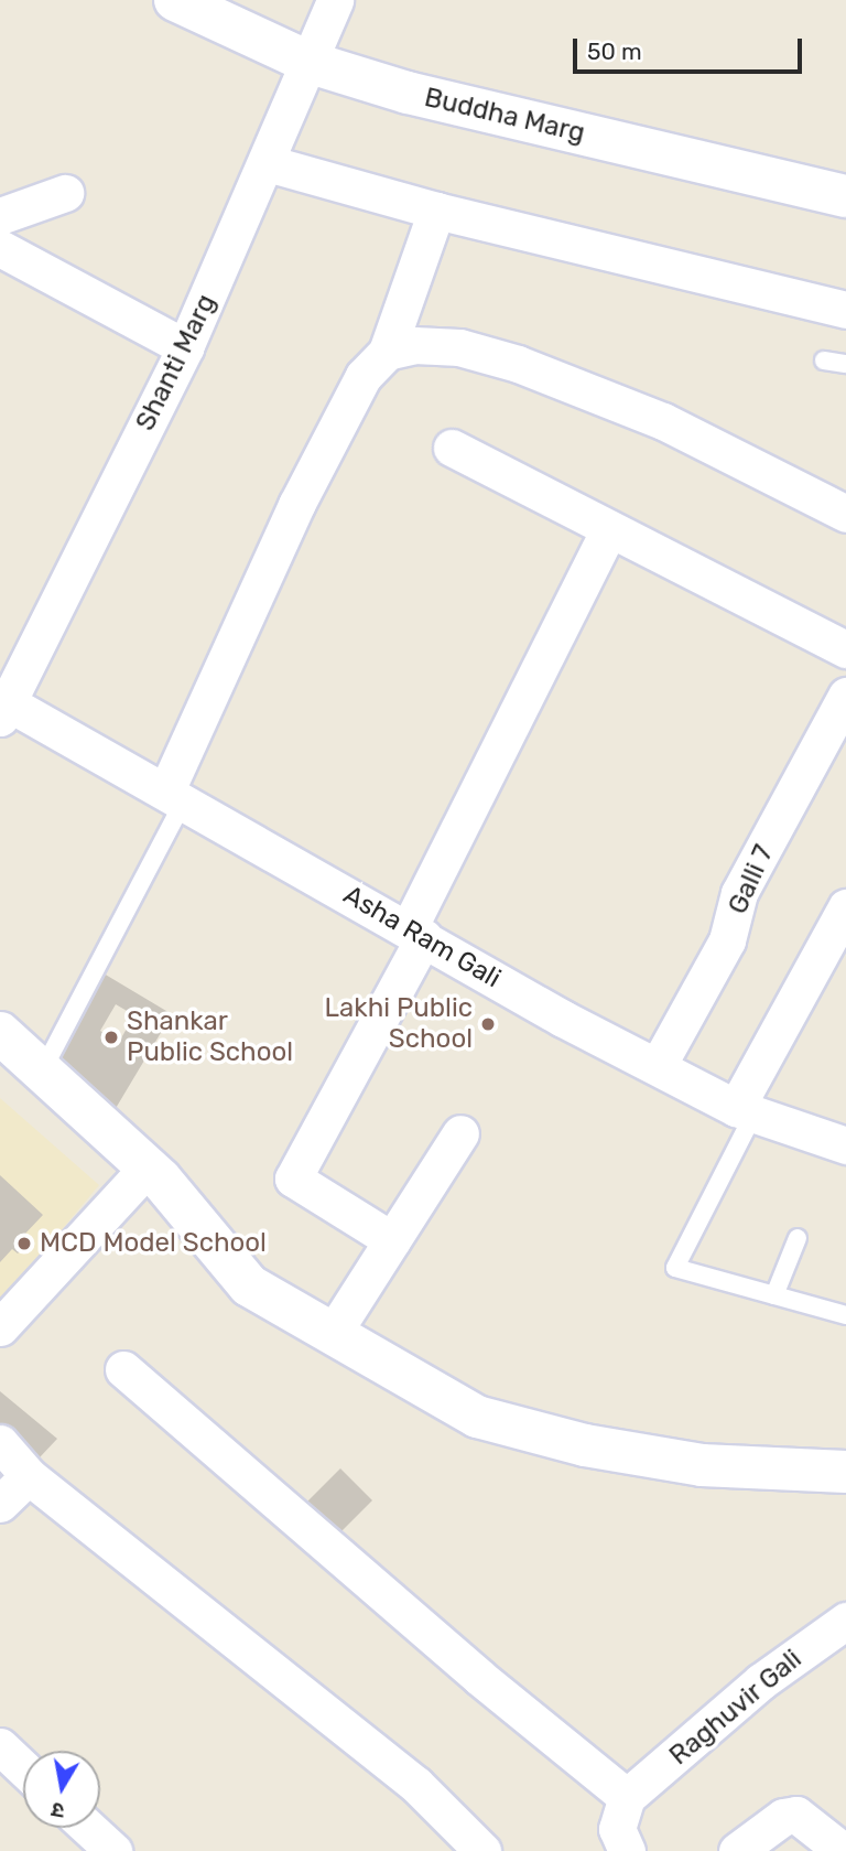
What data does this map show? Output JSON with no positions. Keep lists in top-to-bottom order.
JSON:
{
  "streets": {
    "street": [
      "Buddha Marg",
      "Shanti Marg",
      "Galli 7",
      "Asha Ram Gali",
      "Raghuvir Gali"
    ]
  },
  "crossings": [
    ["Buddha Marg", "Shanti Marg"],
    ["Shanti Marg", "Asha Ram Gali"],
    ["Galli 7", "Asha Ram Gali"]
  ],
  "places": ["Lakhi Public School", "Shankar Public School", "MCD Model School"],
  "scale_bar": "50 m",
  "north": "bottom"
}
